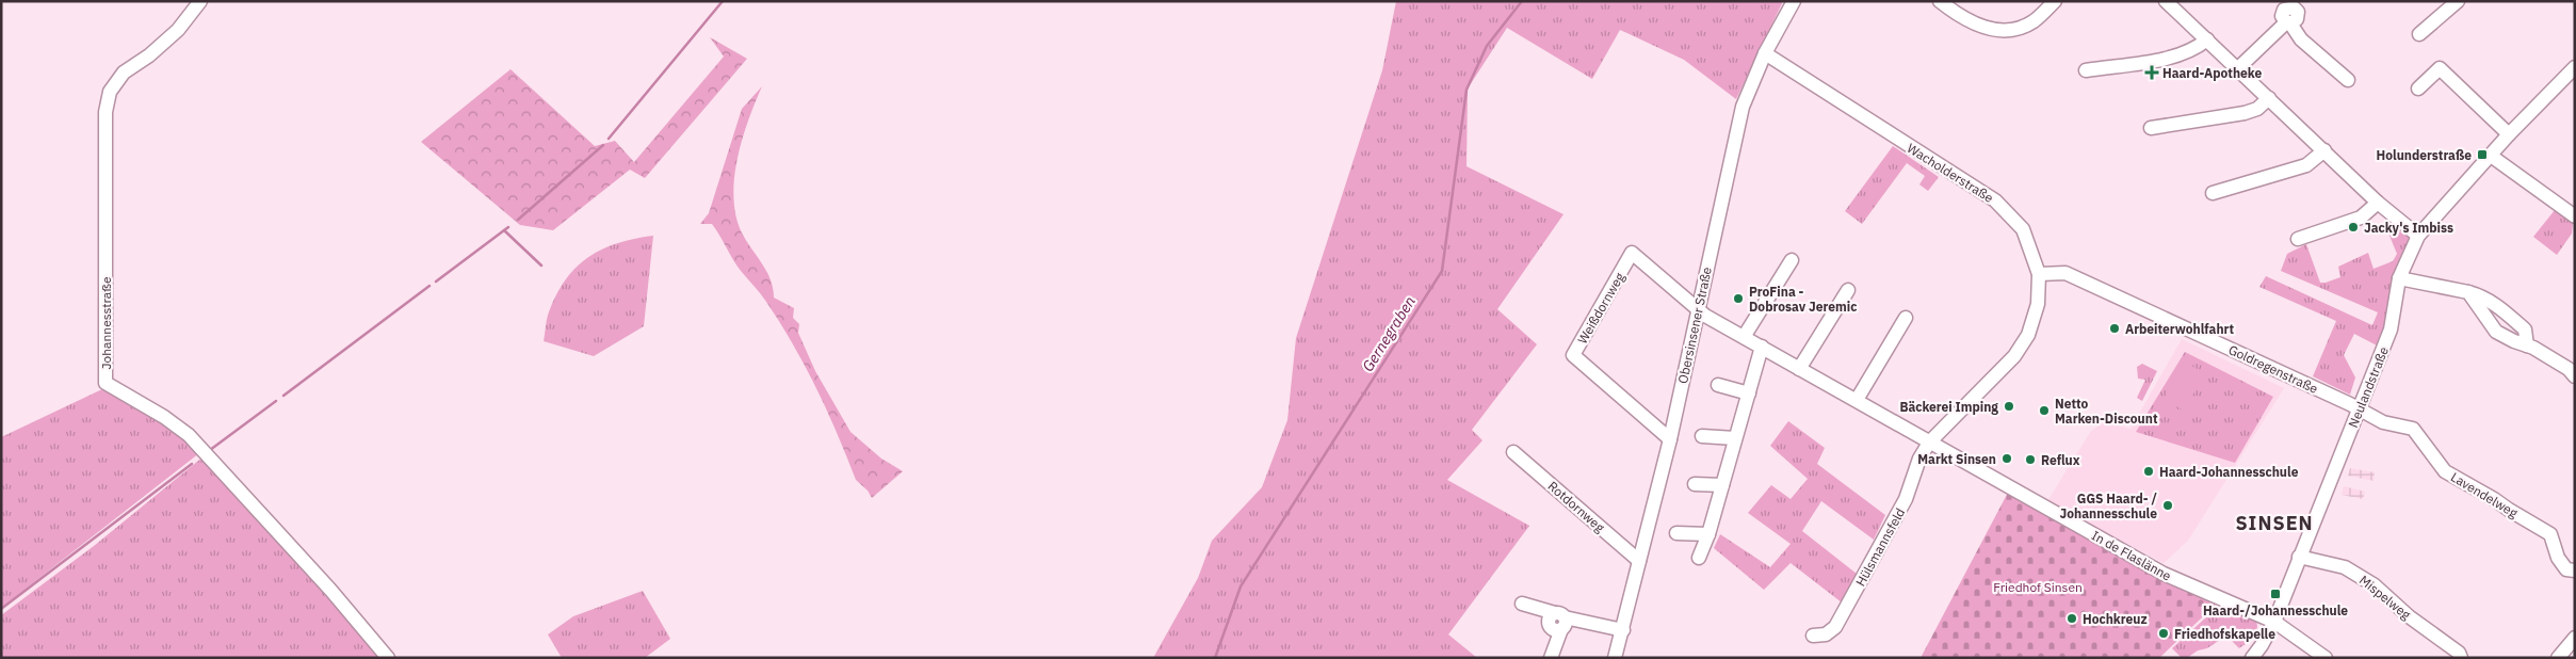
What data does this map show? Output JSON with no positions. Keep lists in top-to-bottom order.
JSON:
{
  "streets": {
    "street": [
      "Wacholderstraße",
      "Weißdornweg",
      "Johannesstraße",
      "Obersinsener Straße",
      "Goldregenstraße",
      "Neulandstraße",
      "Lavendelweg",
      "Rotdornweg",
      "Hülsmannsfeld",
      "In de Flaslänne",
      "Mispelweg"
    ]
  },
  "crossings": [
    ["Wacholderstraße", "Obersinsener Straße"],
    ["Wacholderstraße", "Goldregenstraße"],
    ["Wacholderstraße", "Hülsmannsfeld"],
    ["Wacholderstraße", "In de Flaslänne"],
    ["Weißdornweg", "Obersinsener Straße"],
    ["Weißdornweg", "In de Flaslänne"],
    ["Obersinsener Straße", "Rotdornweg"],
    ["Obersinsener Straße", "In de Flaslänne"],
    ["Goldregenstraße", "Neulandstraße"],
    ["Goldregenstraße", "Lavendelweg"],
    ["Neulandstraße", "Lavendelweg"],
    ["Neulandstraße", "In de Flaslänne"],
    ["Neulandstraße", "Mispelweg"],
    ["Hülsmannsfeld", "In de Flaslänne"]
  ],
  "districts": ["SINSEN"],
  "water": ["Gernegraben"],
  "parks": ["Friedhof Sinsen"],
  "places": {
    "health": ["Haard-Apotheke"],
    "transit": ["Holunderstraße", "Haard-/Johannesschule"],
    "other": [
      "Jacky's Imbiss",
      "ProFina - Dobrosav Jeremic",
      "Arbeiterwohlfahrt",
      "Bäckerei Imping",
      "Netto Marken-Discount",
      "Markt Sinsen",
      "Reflux",
      "Haard-Johannesschule",
      "GGS Haard- / Johannesschule",
      "Hochkreuz",
      "Friedhofskapelle"
    ]
  }
}
